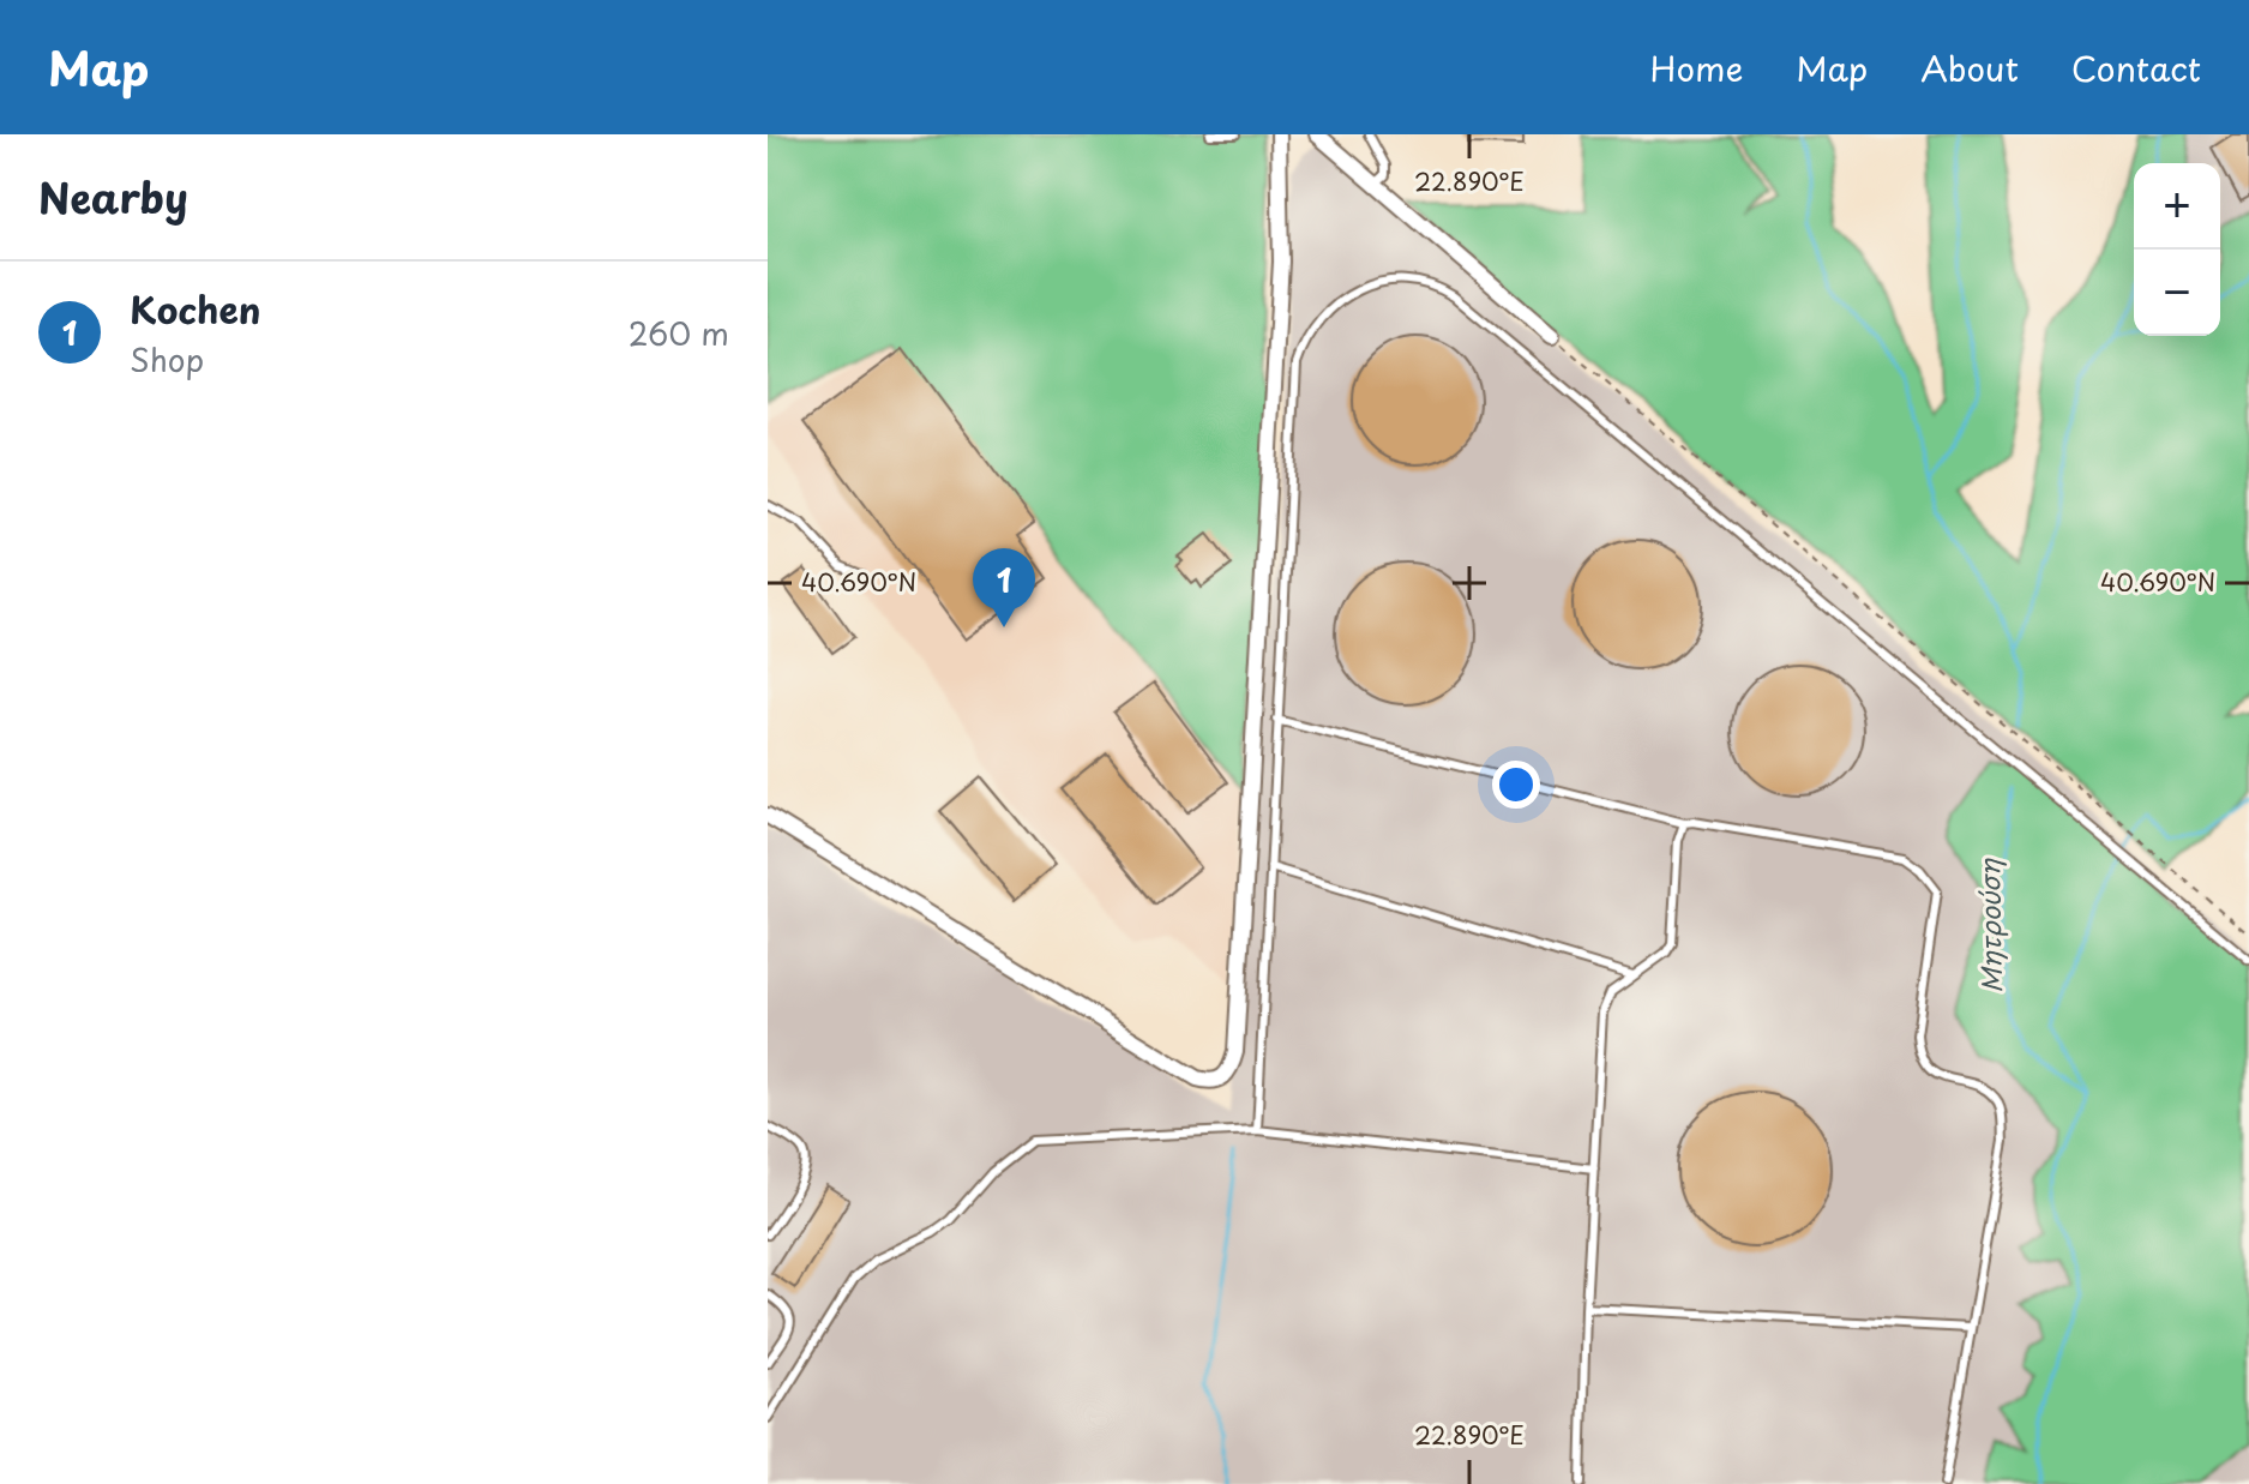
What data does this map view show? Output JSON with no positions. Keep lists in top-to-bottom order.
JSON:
{
  "water": ["Μητρούση"],
  "page": {
    "header": "Map",
    "nav": [
      "Home",
      "Map",
      "About",
      "Contact"
    ],
    "heading": "Nearby",
    "map_buttons": ["+", "−"],
    "list": [
      {
        "mark": "1",
        "name": "Kochen",
        "note": "Shop",
        "value": "260 m"
      }
    ],
    "pins": "1"
  },
  "coordinates": ["22.890°E", "40.690°N"]
}
